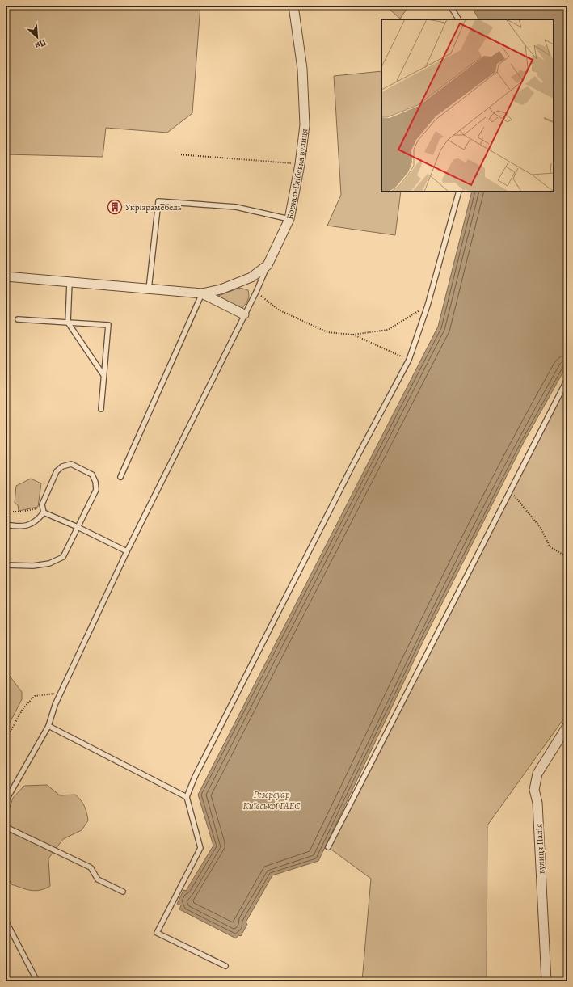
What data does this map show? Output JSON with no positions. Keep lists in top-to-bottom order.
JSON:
{
  "streets": {
    "street": ["Борисо-Глібська вулиця", "вулиця Палія"]
  },
  "water": ["Резервуар Київської ГАЕС"],
  "places": {
    "building": ["Укрізрамебель"]
  },
  "north": "bottom right"
}
